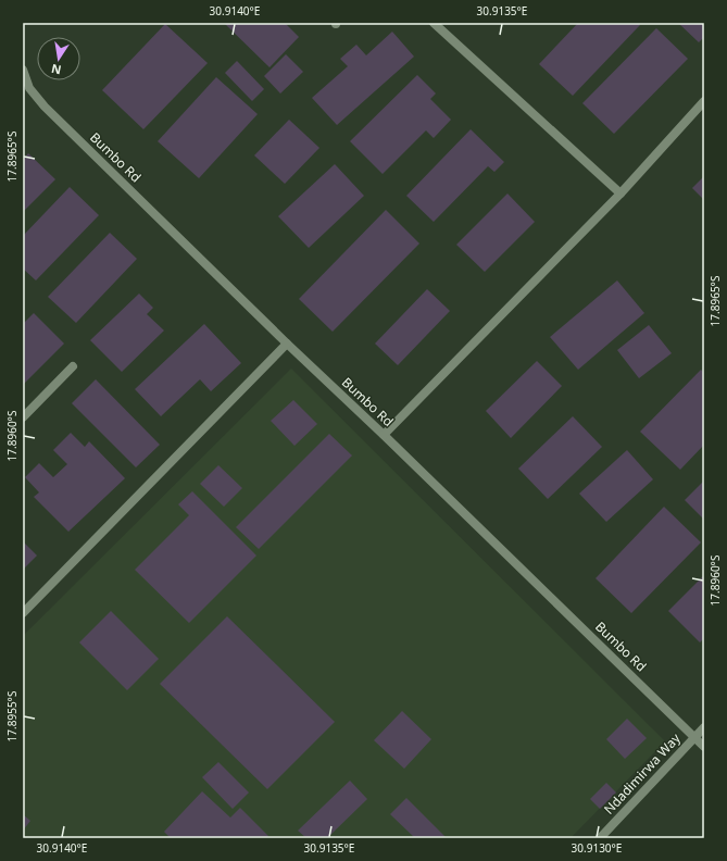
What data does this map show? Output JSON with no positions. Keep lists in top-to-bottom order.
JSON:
{
  "streets": {
    "street": ["Bumbo Rd", "Ndadimirwa Way"]
  },
  "crossings": [
    ["Bumbo Rd", "Ndadimirwa Way"]
  ],
  "north": "bottom",
  "coordinates": [
    "30.9140°E",
    "30.9135°E",
    "17.8965°S",
    "17.8960°S",
    "17.8955°S",
    "30.9130°E"
  ]
}
